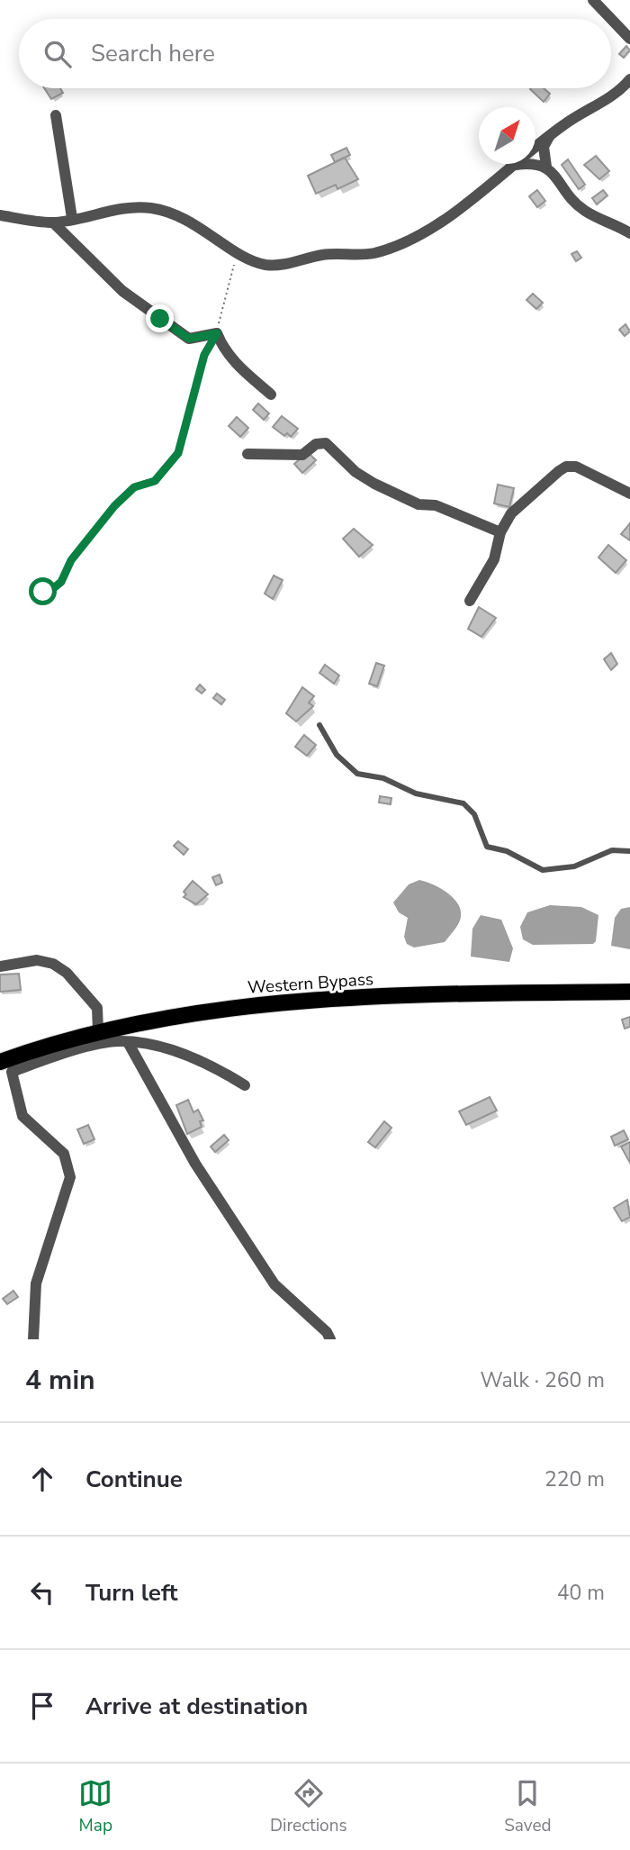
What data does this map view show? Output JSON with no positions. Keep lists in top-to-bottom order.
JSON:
{
  "streets": {
    "main road": ["Western Bypass"]
  },
  "north": "top right",
  "page": {
    "search": "Search here",
    "heading": ["4 min", "Walk · 260 m"],
    "list": [
      ["Continue", "220 m"],
      ["Turn left", "40 m"],
      "Arrive at destination"
    ],
    "nav": ["Map", "Directions", "Saved"]
  }
}
